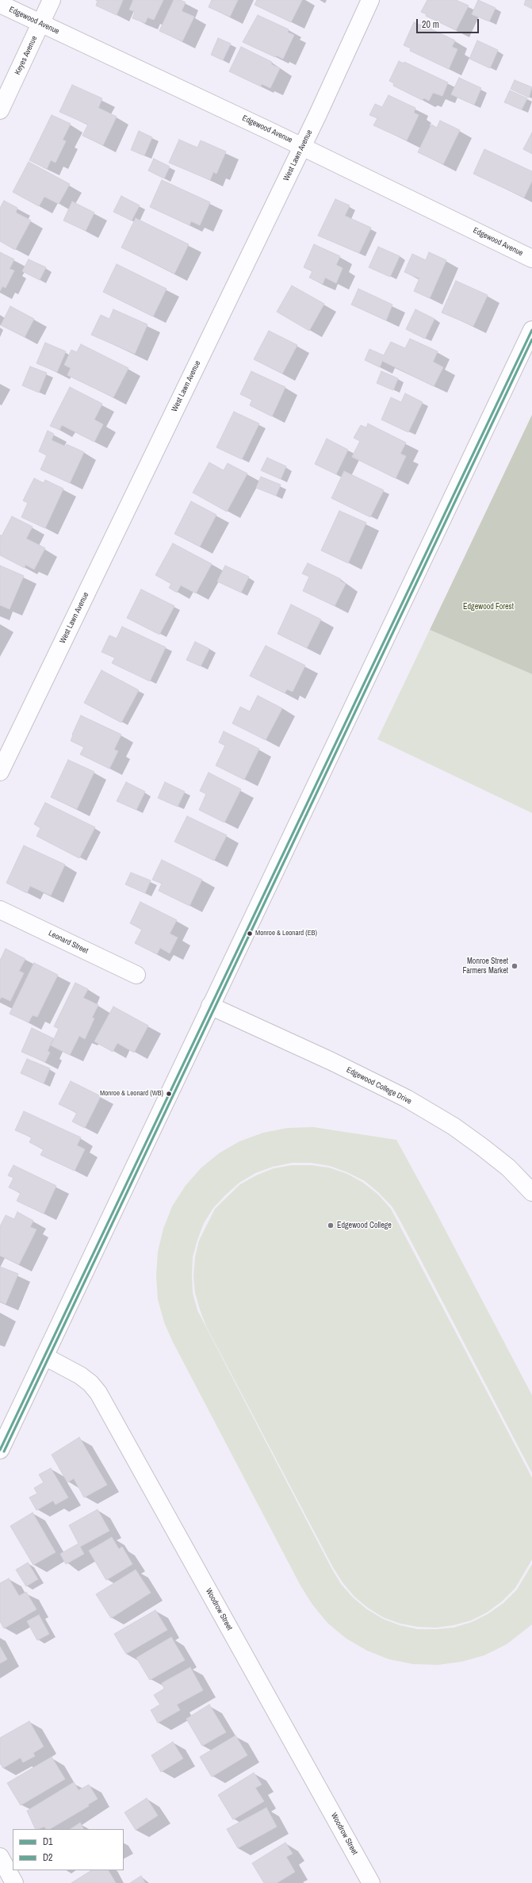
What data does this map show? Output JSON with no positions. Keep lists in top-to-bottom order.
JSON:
{
  "streets": {
    "street": [
      "Edgewood Avenue",
      "Keyes Avenue",
      "West Lawn Avenue",
      "Leonard Street",
      "Edgewood College Drive",
      "Woodrow Street"
    ]
  },
  "crossings": [
    ["Edgewood Avenue", "Keyes Avenue"],
    ["Edgewood Avenue", "West Lawn Avenue"]
  ],
  "parks": ["Edgewood Forest"],
  "places": [
    "Monroe & Leonard (EB)",
    "Monroe Street Farmers Market",
    "Monroe & Leonard (WB)",
    "Edgewood College"
  ],
  "lines": ["transit line D1", "transit line D2"],
  "legend": ["D1", "D2"],
  "scale_bar": "20 m"
}
